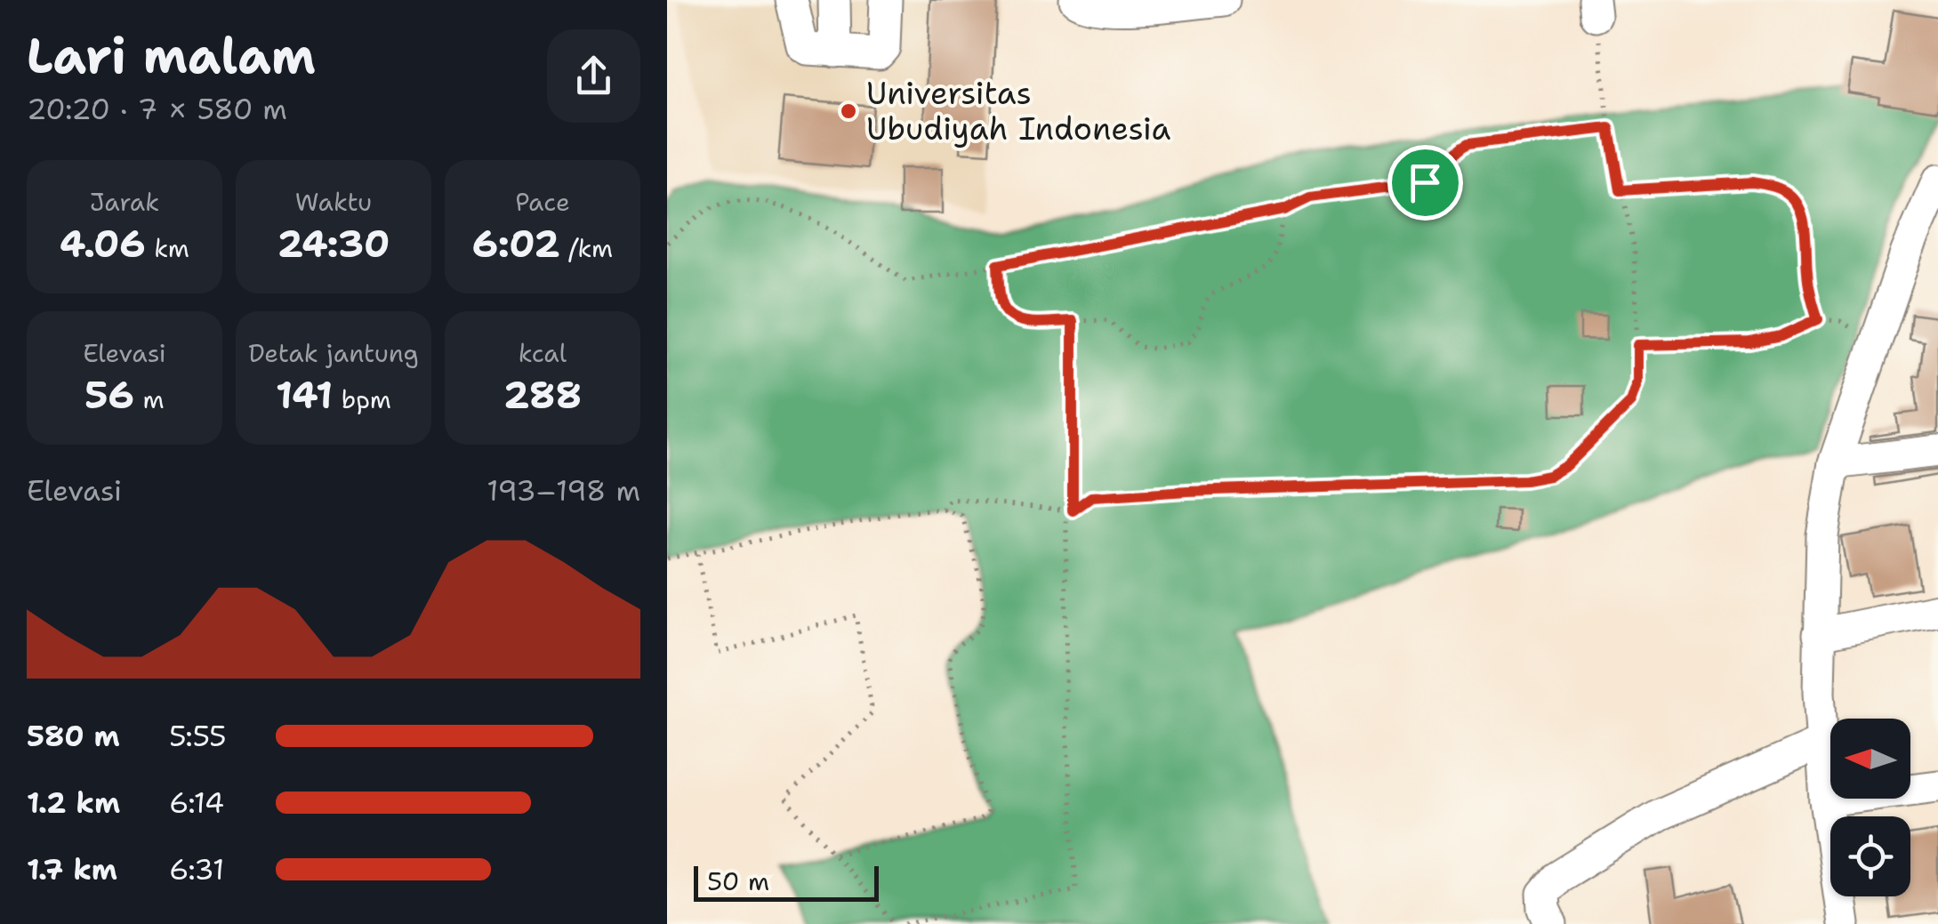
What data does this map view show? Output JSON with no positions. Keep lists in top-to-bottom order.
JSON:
{
  "places": ["Universitas Ubudiyah Indonesia"],
  "scale_bar": "50 m",
  "north": "left",
  "page": {
    "heading": ["Lari malam", "20:20 · 7 × 580 m"],
    "stats": [
      ["Jarak", "4.06 km"],
      ["Waktu", "24:30"],
      ["Pace", "6:02 /km"],
      ["Elevasi", "56 m"],
      ["Detak jantung", "141 bpm"],
      ["kcal", "288"]
    ],
    "chart": ["Elevasi", "193–198 m"],
    "list": [
      {
        "name": "580 m",
        "note": "5:55"
      },
      {
        "name": "1.2 km",
        "note": "6:14"
      },
      {
        "name": "1.7 km",
        "note": "6:31"
      }
    ],
    "scale": "50 m"
  }
}
